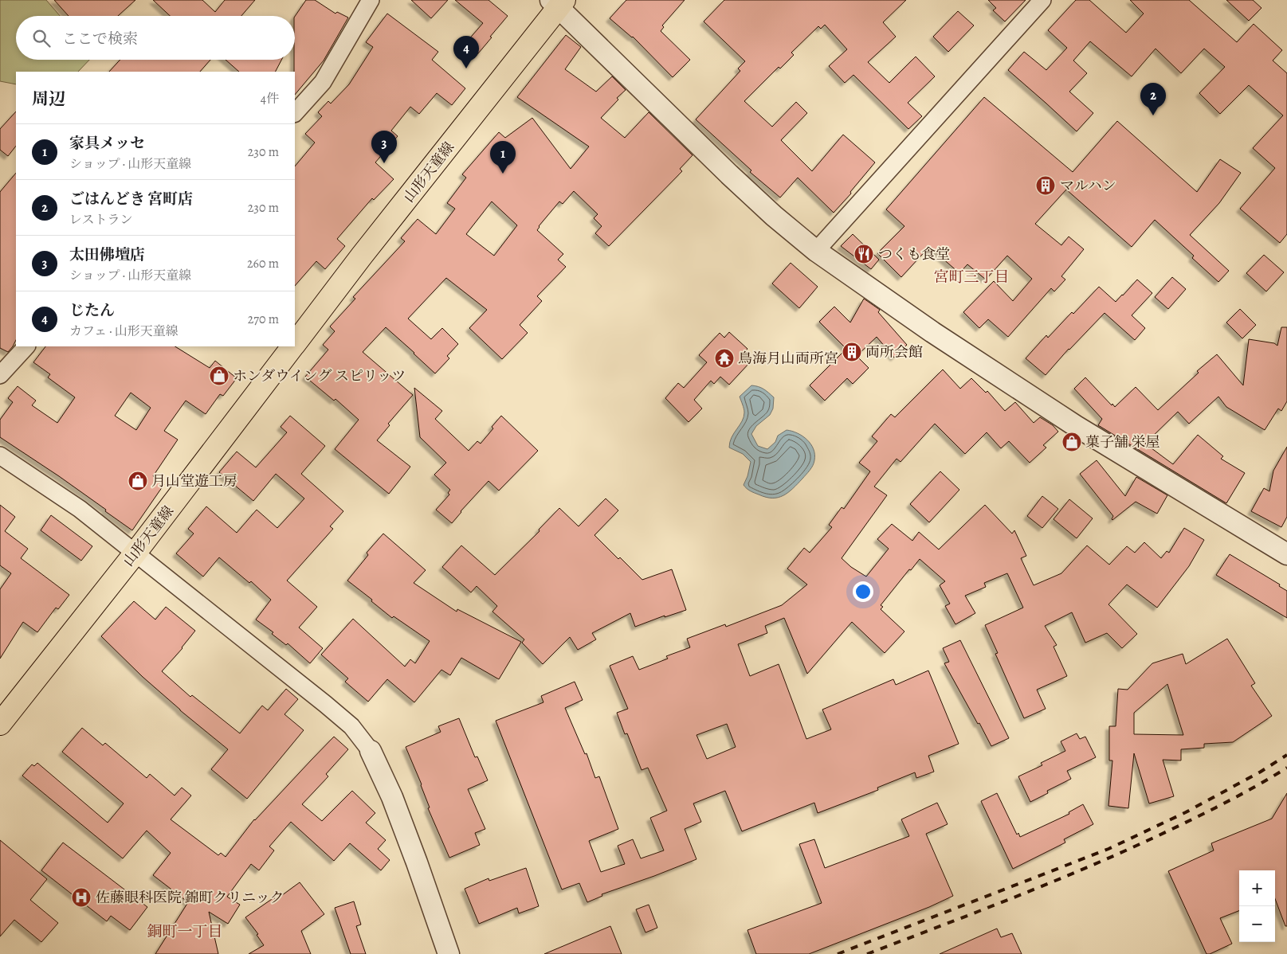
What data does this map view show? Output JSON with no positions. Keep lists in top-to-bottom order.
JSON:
{
  "streets": {
    "main road": ["山形天童線"]
  },
  "districts": ["宮町三丁目", "銅町一丁目"],
  "places": {
    "building": ["マルハン", "両所会館"],
    "restaurant": ["つくも食堂"],
    "temple": ["鳥海月山両所宮"],
    "shop": ["ホンダウイング スピリッツ", "菓子舗 栄屋", "月山堂遊工房"],
    "hospital": ["佐藤眼科医院 錦町クリニック"]
  },
  "page": {
    "search": "ここで検索",
    "pins": [
      "4",
      "2",
      "3",
      "1"
    ],
    "heading": ["周辺", "4件"],
    "list": [
      {
        "mark": "1",
        "name": "家具メッセ",
        "note": "ショップ · 山形天童線",
        "value": "230 m"
      },
      {
        "mark": "2",
        "name": "ごはんどき 宮町店",
        "note": "レストラン",
        "value": "230 m"
      },
      {
        "mark": "3",
        "name": "太田佛壇店",
        "note": "ショップ · 山形天童線",
        "value": "260 m"
      },
      {
        "mark": "4",
        "name": "じたん",
        "note": "カフェ · 山形天童線",
        "value": "270 m"
      }
    ],
    "map_buttons": ["+", "−"]
  }
}
